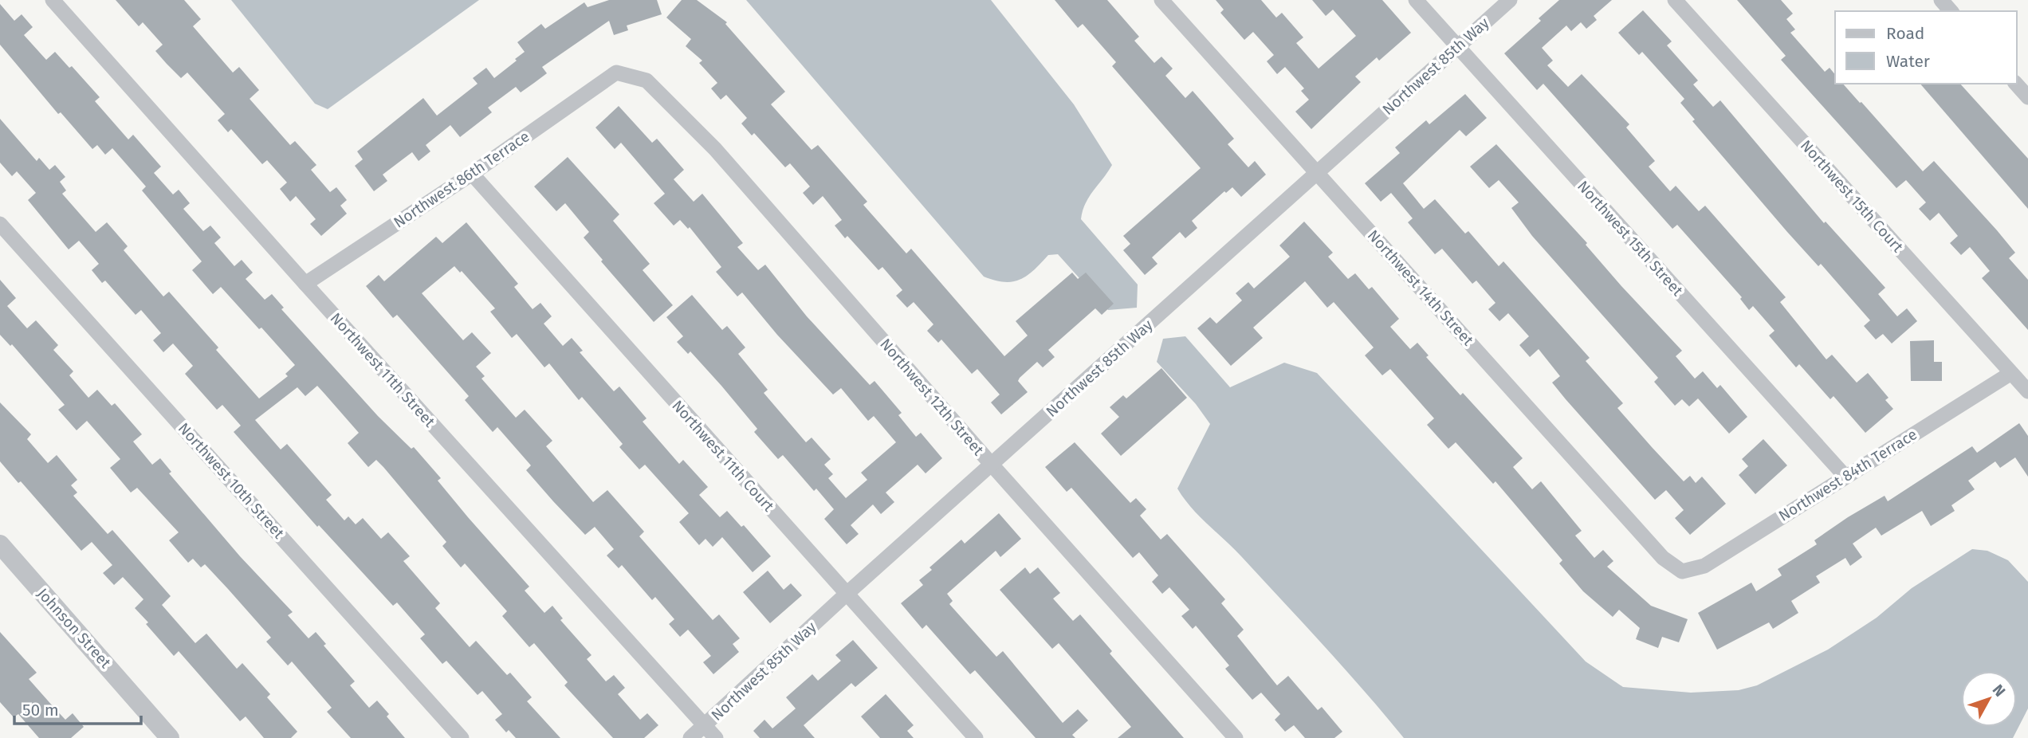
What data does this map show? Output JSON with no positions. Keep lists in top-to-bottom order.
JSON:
{
  "streets": {
    "street": [
      "Northwest 85th Way",
      "Northwest 86th Terrace",
      "Northwest 15th Court",
      "Northwest 15th Street",
      "Northwest 14th Street",
      "Northwest 11th Street",
      "Northwest 12th Street",
      "Northwest 11th Court",
      "Northwest 84th Terrace",
      "Northwest 10th Street",
      "Johnson Street"
    ]
  },
  "crossings": [
    ["Northwest 85th Way", "Northwest 15th Street"],
    ["Northwest 85th Way", "Northwest 14th Street"],
    ["Northwest 85th Way", "Northwest 11th Street"],
    ["Northwest 85th Way", "Northwest 12th Street"],
    ["Northwest 85th Way", "Northwest 11th Court"],
    ["Northwest 86th Terrace", "Northwest 11th Street"],
    ["Northwest 86th Terrace", "Northwest 12th Street"],
    ["Northwest 86th Terrace", "Northwest 11th Court"],
    ["Northwest 15th Court", "Northwest 84th Terrace"],
    ["Northwest 15th Street", "Northwest 84th Terrace"],
    ["Northwest 14th Street", "Northwest 84th Terrace"]
  ],
  "legend": ["Road", "Water"],
  "scale_bar": "50 m",
  "north": "top right"
}
